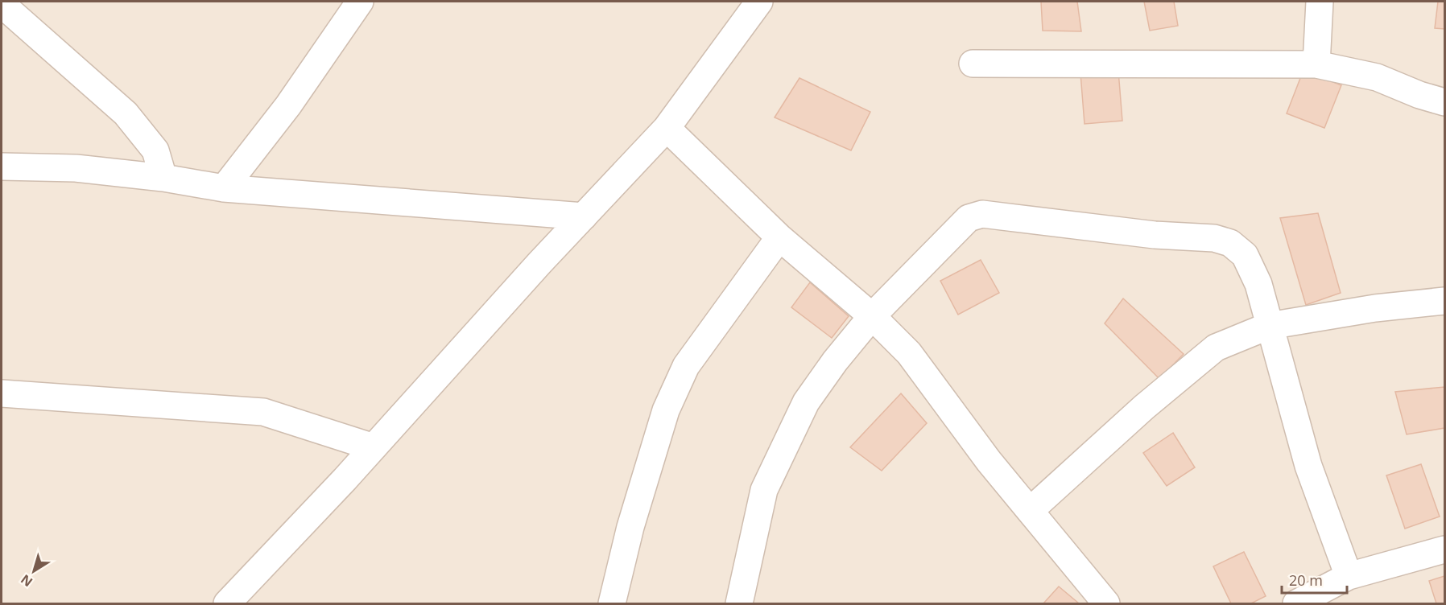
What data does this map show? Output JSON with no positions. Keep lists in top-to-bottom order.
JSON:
{
  "scale_bar": "20 m",
  "north": "bottom left"
}
